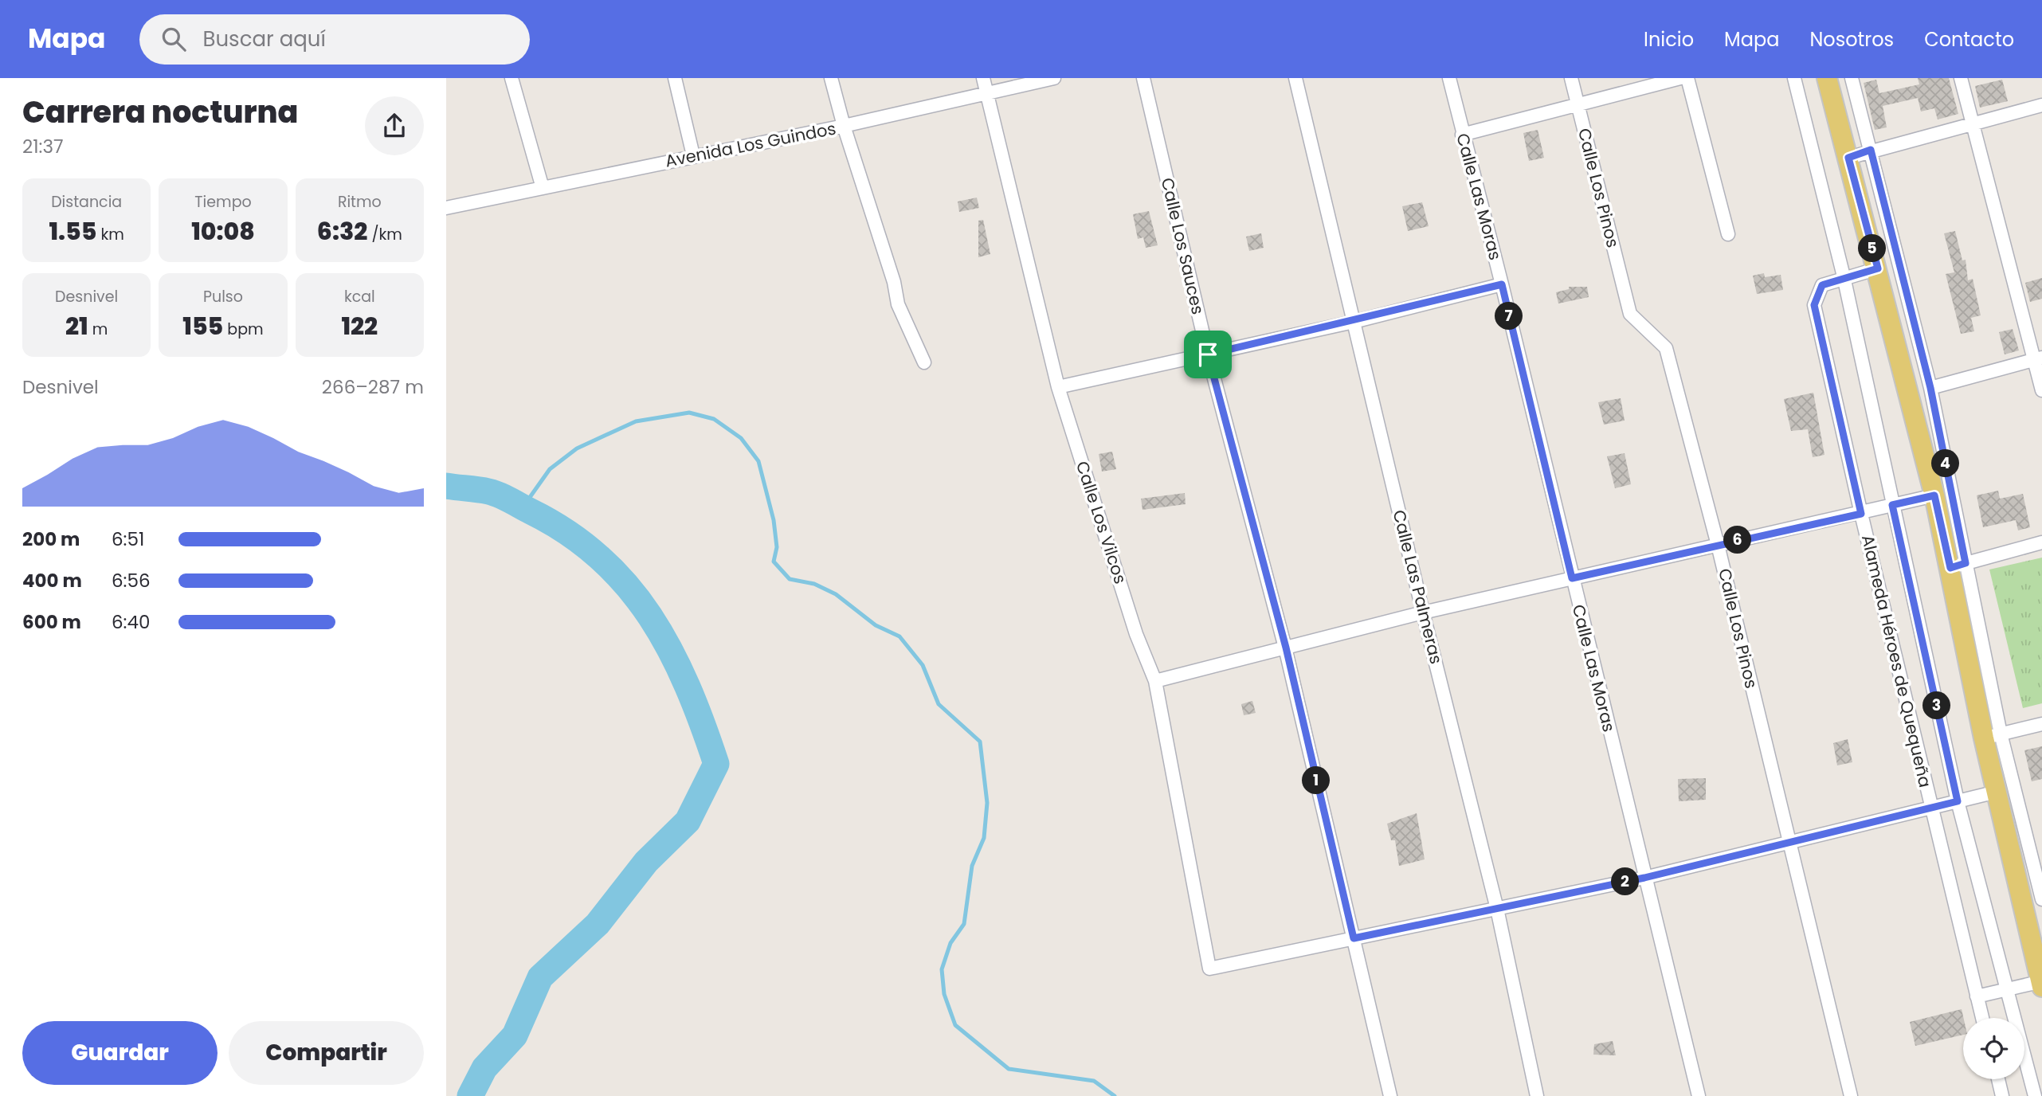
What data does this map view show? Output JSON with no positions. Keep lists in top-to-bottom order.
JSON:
{
  "streets": {
    "street": [
      "Avenida Los Guindos",
      "Calle Los Pinos",
      "Calle Las Moras",
      "Calle Los Sauces",
      "Calle Los Vilcos",
      "Calle Las Palmeras",
      "Alameda Héroes de Quequeña"
    ]
  },
  "crossings": [
    ["Avenida Los Guindos", "Calle Los Vilcos"],
    ["Calle Los Sauces", "Calle Los Vilcos"]
  ],
  "page": {
    "header": "Mapa",
    "search": "Buscar aquí",
    "nav": [
      "Inicio",
      "Mapa",
      "Nosotros",
      "Contacto"
    ],
    "heading": ["Carrera nocturna", "21:37"],
    "stats": [
      ["Distancia", "1.55 km"],
      ["Tiempo", "10:08"],
      ["Ritmo", "6:32 /km"],
      ["Desnivel", "21 m"],
      ["Pulso", "155 bpm"],
      ["kcal", "122"]
    ],
    "pins": [
      "5",
      "7",
      "4",
      "6",
      "3",
      "1",
      "2"
    ],
    "chart": ["Desnivel", "266–287 m"],
    "list": [
      {
        "name": "200 m",
        "note": "6:51"
      },
      {
        "name": "400 m",
        "note": "6:56"
      },
      {
        "name": "600 m",
        "note": "6:40"
      }
    ],
    "buttons": ["Guardar", "Compartir"]
  }
}
